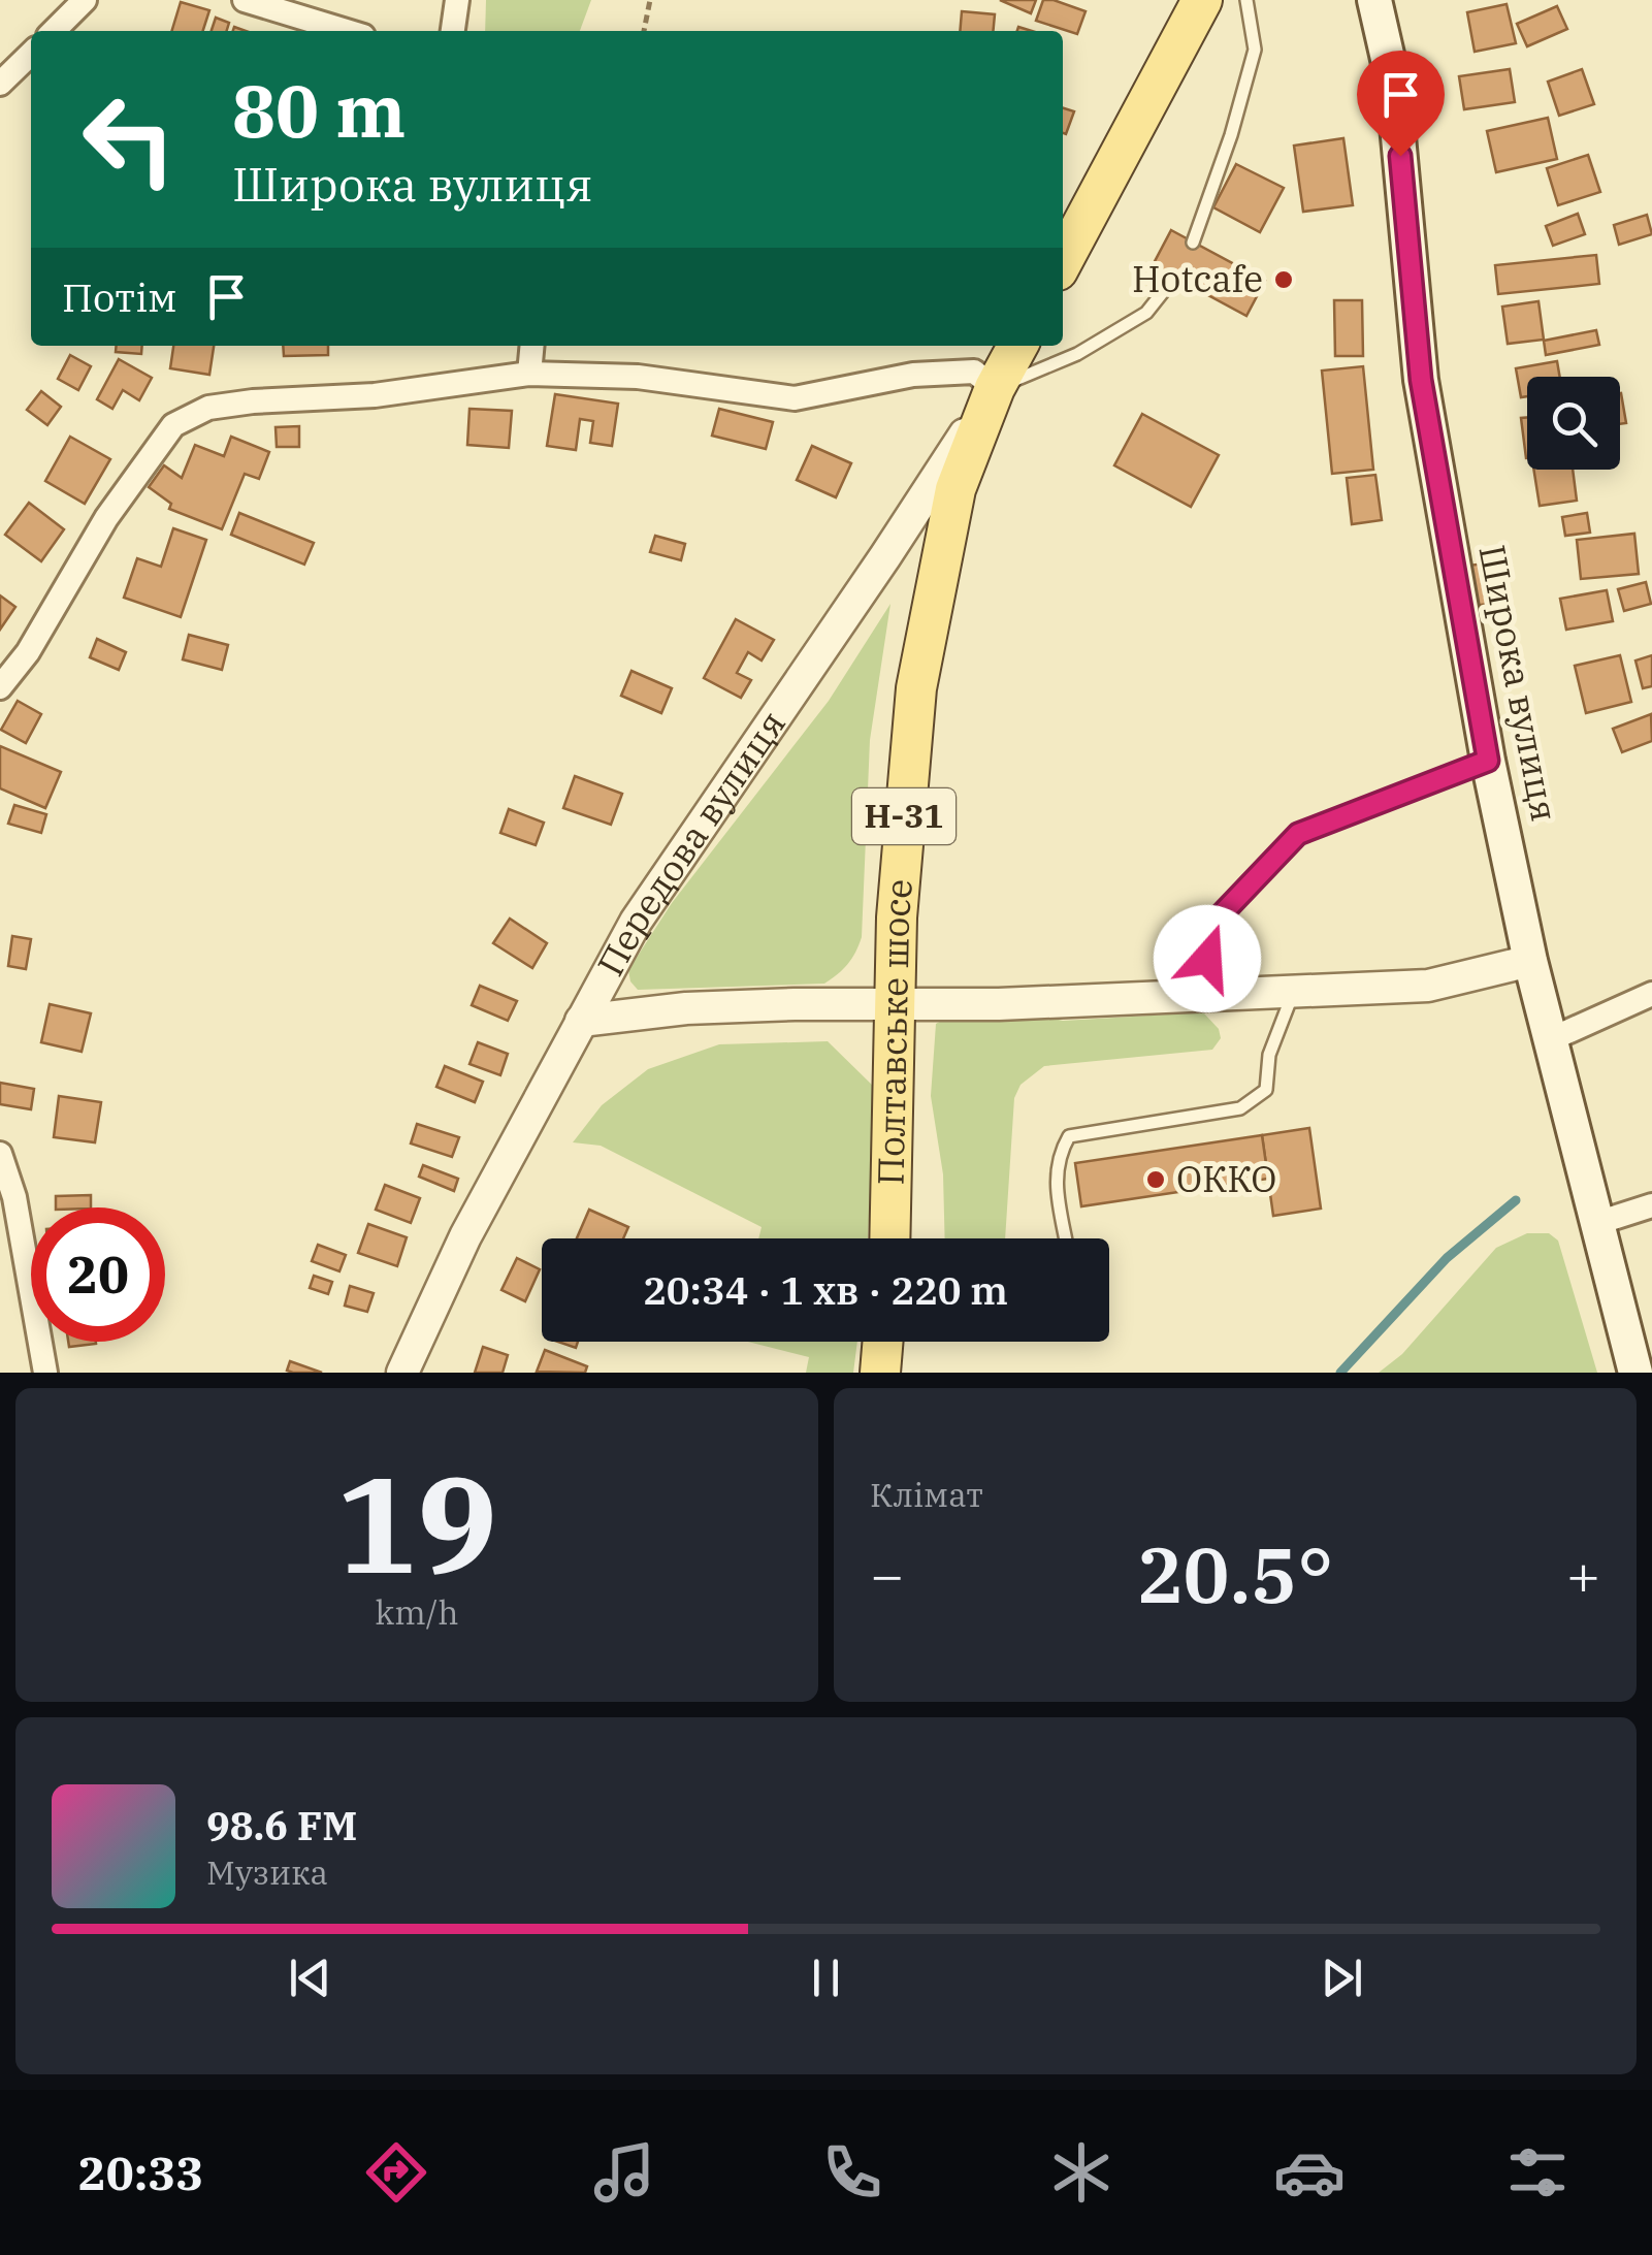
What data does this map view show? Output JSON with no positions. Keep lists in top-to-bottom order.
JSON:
{
  "streets": {
    "main road": [
      "Широка вулиця",
      "Н-31",
      "Передова вулиця",
      "Полтавське шосе"
    ]
  },
  "crossings": [
    ["Передова вулиця", "Полтавське шосе"]
  ],
  "places": ["Hotcafe", "ОККО"],
  "page": {
    "turn": ["80 m", "Широка вулиця"],
    "then": "Потім",
    "limit": "20",
    "trip": "20:34 · 1 хв · 220 m",
    "tile": [
      ["19", "km/h"],
      "Клімат"
    ],
    "heat": ["−", "20.5°", "+"],
    "song": ["98.6 FM", "Музика"],
    "tabs": "20:33"
  }
}
